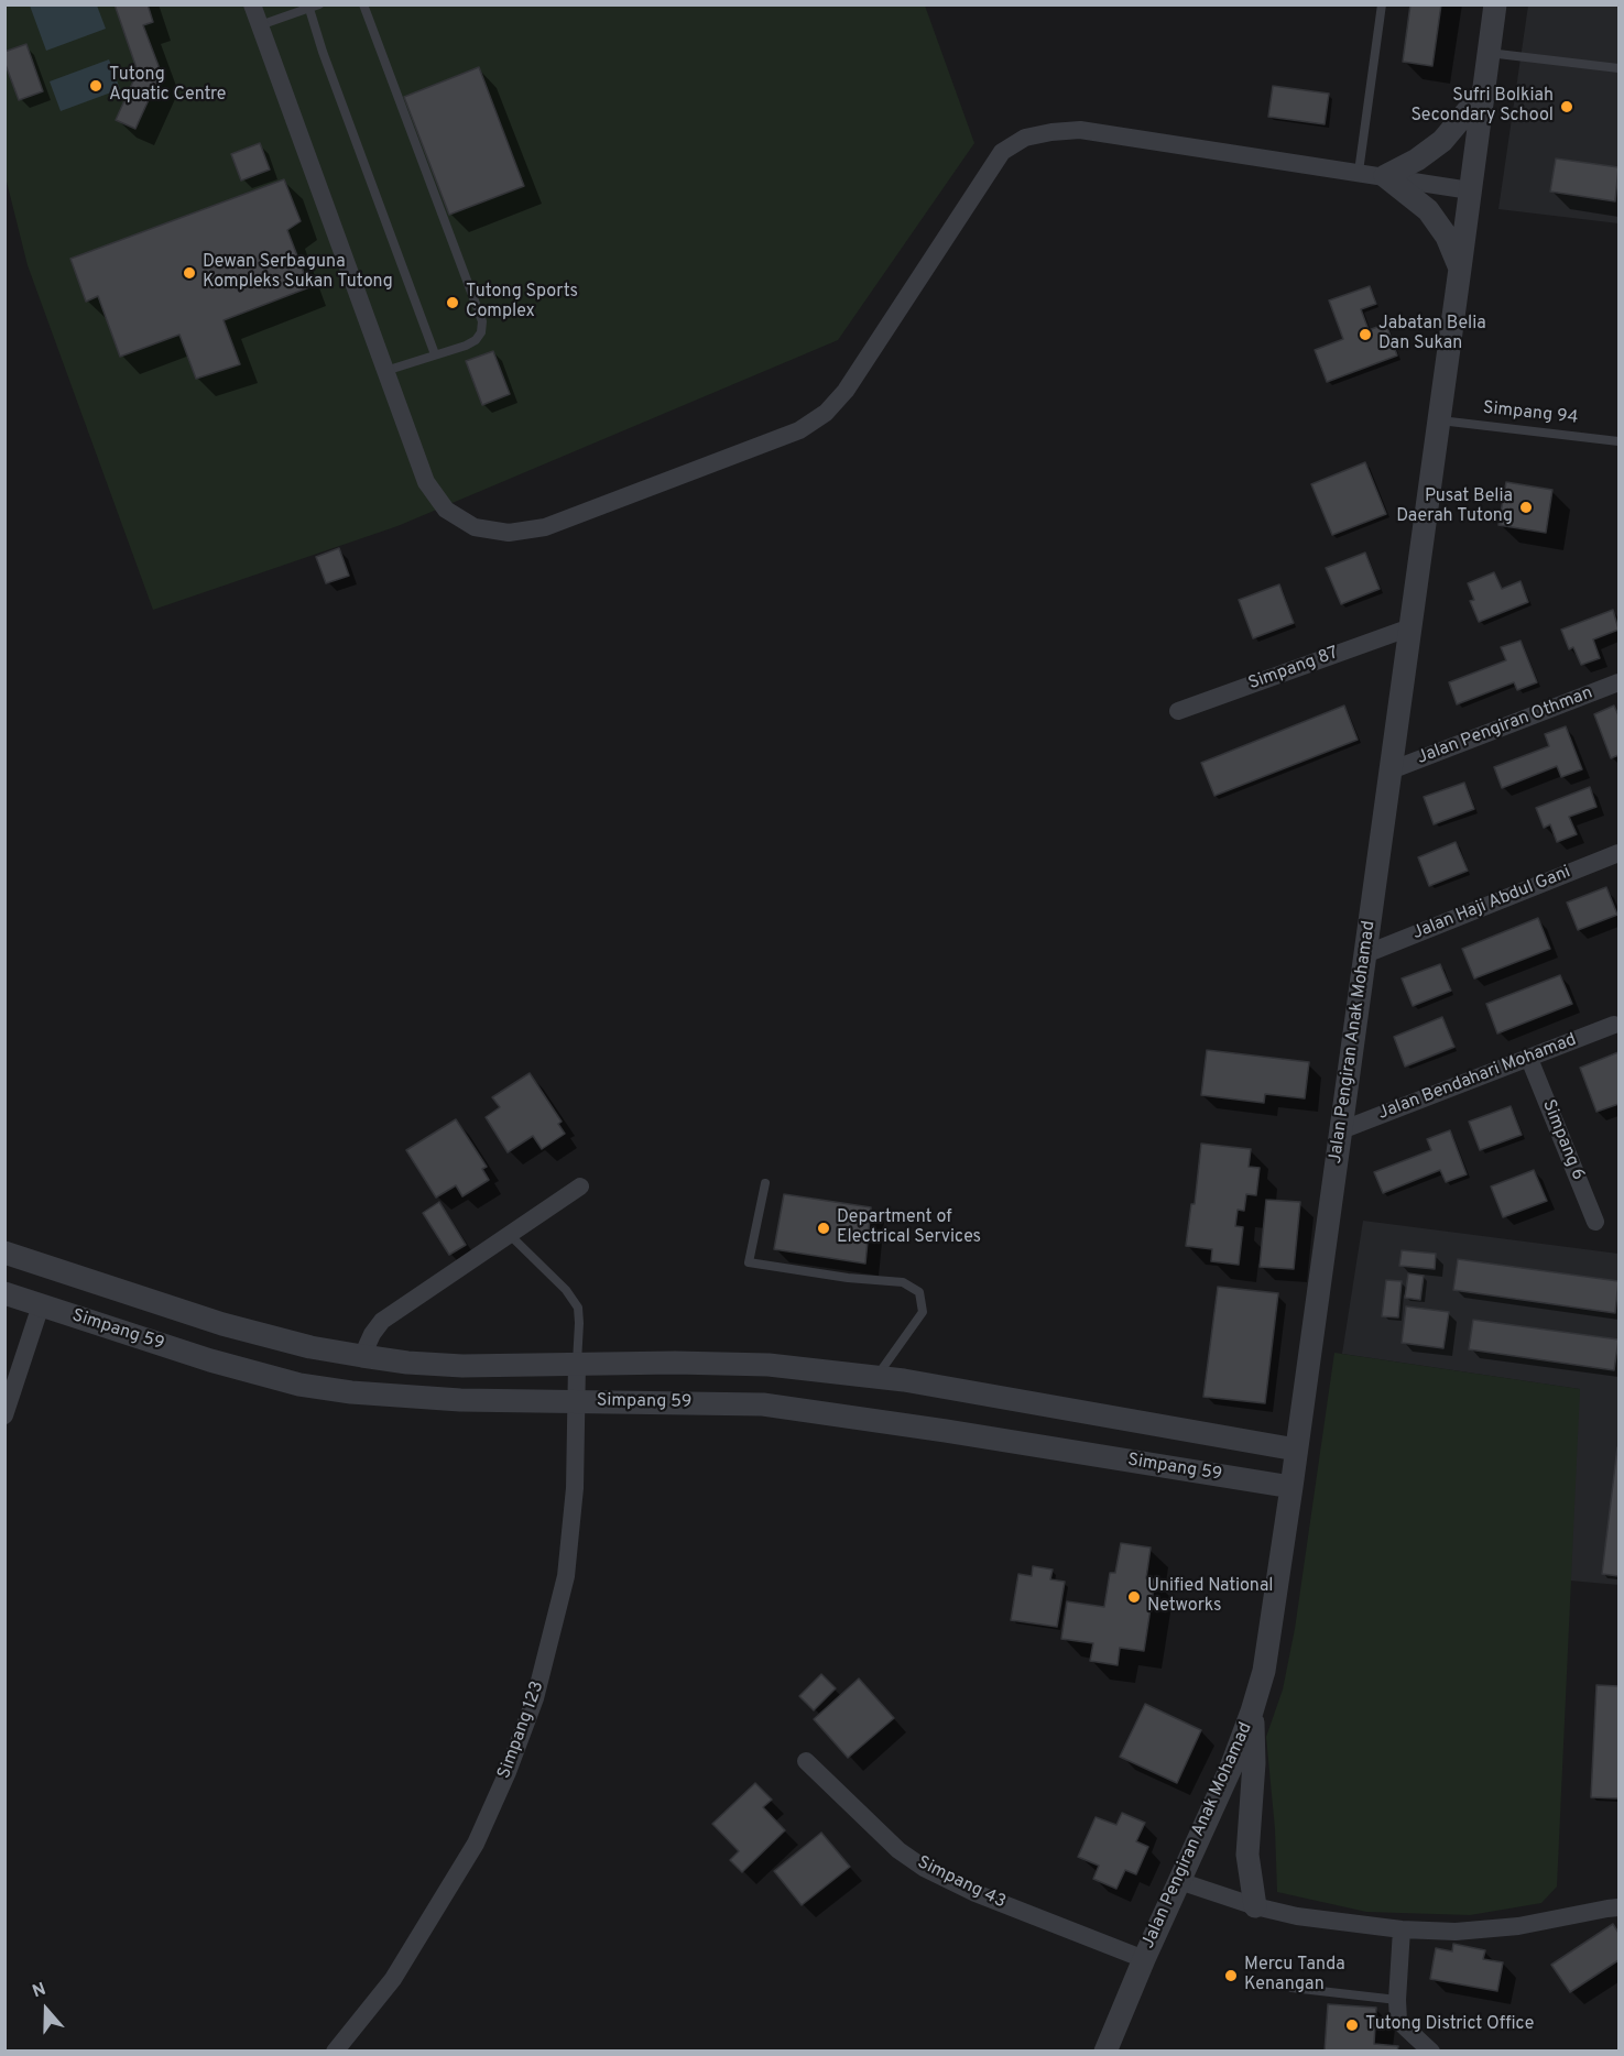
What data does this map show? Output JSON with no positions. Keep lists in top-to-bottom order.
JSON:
{
  "streets": {
    "street": [
      "Simpang 87",
      "Jalan Pengiran Othman",
      "Jalan Haji Abdul Gani",
      "Jalan Pengiran Anak Mohamad",
      "Jalan Bendahari Mohamad",
      "Simpang 6",
      "Simpang 59",
      "Simpang 123",
      "Simpang 43"
    ],
    "lane": ["Simpang 94"]
  },
  "crossings": [
    ["Simpang 94", "Jalan Pengiran Anak Mohamad"],
    ["Simpang 87", "Jalan Pengiran Anak Mohamad"],
    ["Jalan Pengiran Othman", "Jalan Pengiran Anak Mohamad"],
    ["Jalan Haji Abdul Gani", "Jalan Pengiran Anak Mohamad"],
    ["Jalan Pengiran Anak Mohamad", "Jalan Bendahari Mohamad"],
    ["Jalan Pengiran Anak Mohamad", "Simpang 59"],
    ["Jalan Pengiran Anak Mohamad", "Simpang 43"],
    ["Jalan Bendahari Mohamad", "Simpang 6"],
    ["Simpang 59", "Simpang 123"]
  ],
  "places": [
    "Tutong Aquatic Centre",
    "Sufri Bolkiah Secondary School",
    "Dewan Serbaguna Kompleks Sukan Tutong",
    "Tutong Sports Complex",
    "Jabatan Belia Dan Sukan",
    "Pusat Belia Daerah Tutong",
    "Department of Electrical Services",
    "Unified National Networks",
    "Mercu Tanda Kenangan",
    "Tutong District Office"
  ],
  "north": "top"
}
